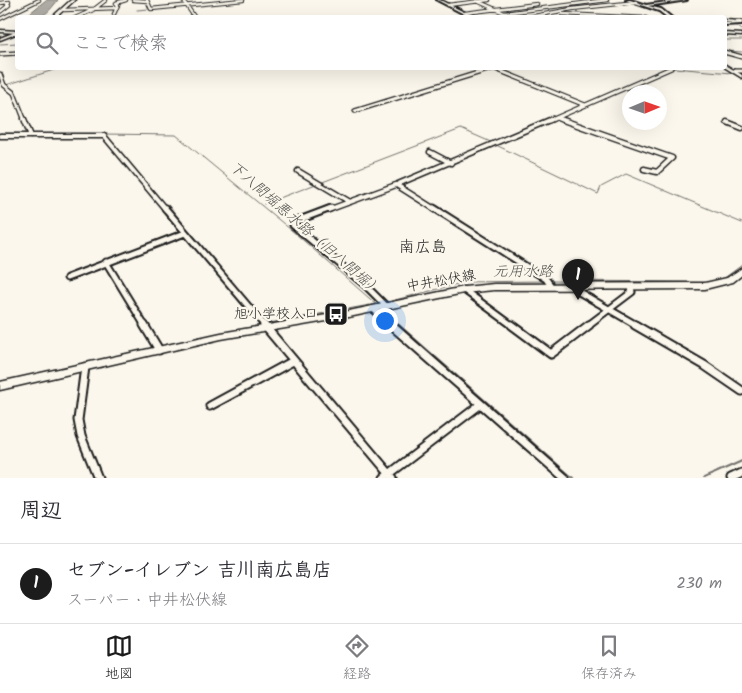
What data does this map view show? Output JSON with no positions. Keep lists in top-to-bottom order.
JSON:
{
  "streets": {
    "main road": ["中井松伏線"]
  },
  "districts": ["南広島"],
  "water": ["下八間堀悪水路（旧八間堀）", "元用水路"],
  "places": {
    "bus stop": ["旭小学校入口"]
  },
  "north": "right",
  "page": {
    "search": "ここで検索",
    "pins": "1",
    "heading": "周辺",
    "list": [
      {
        "mark": "1",
        "name": "セブン-イレブン 吉川南広島店",
        "note": "スーパー · 中井松伏線",
        "value": "230 m"
      }
    ],
    "nav": ["地図", "経路", "保存済み"]
  }
}
